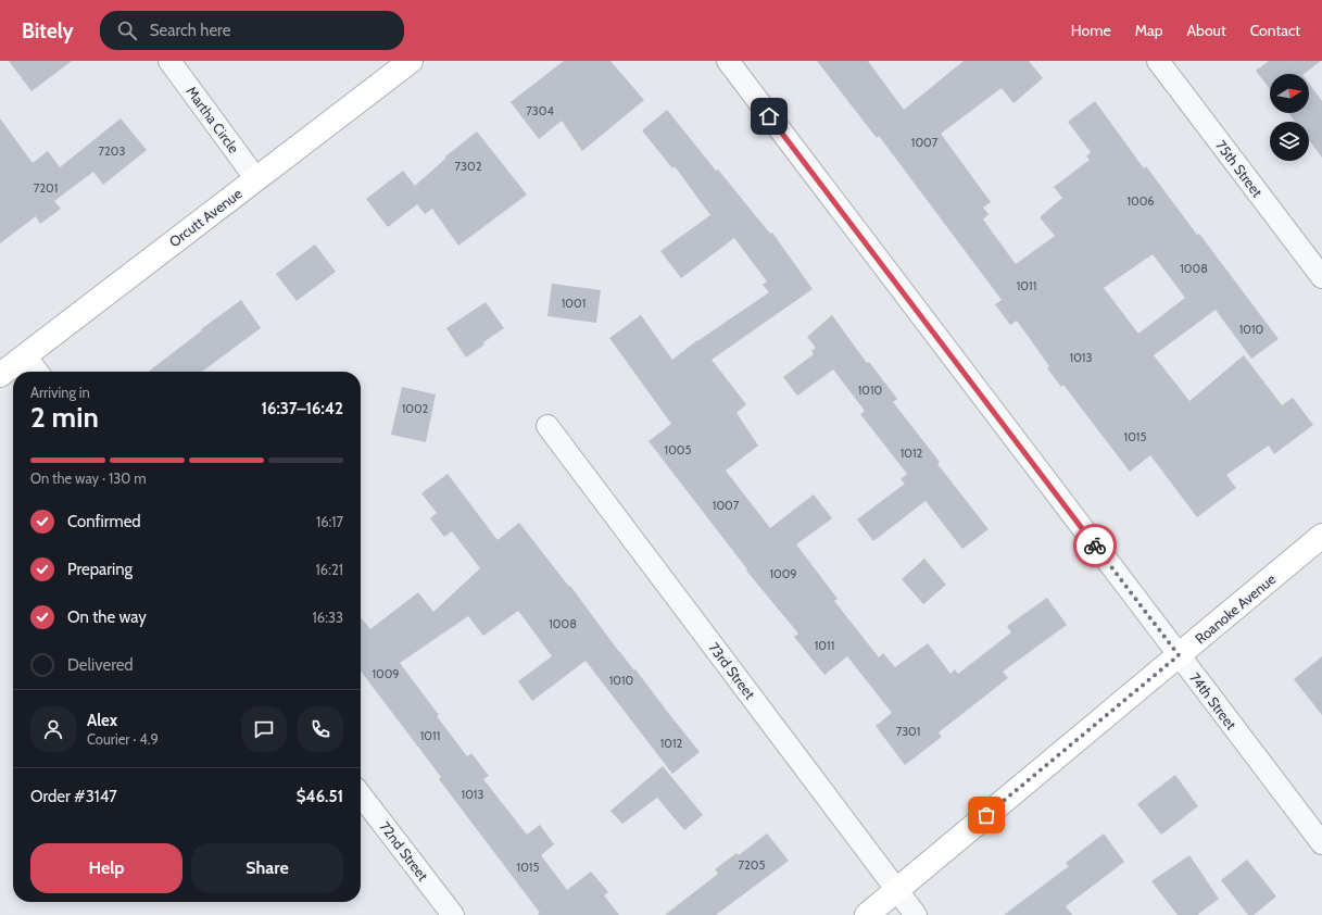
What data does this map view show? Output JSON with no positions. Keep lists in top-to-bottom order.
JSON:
{
  "streets": {
    "street": [
      "Martha Circle",
      "75th Street",
      "Orcutt Avenue",
      "Roanoke Avenue",
      "73rd Street",
      "74th Street",
      "72nd Street"
    ]
  },
  "crossings": [
    ["Martha Circle", "Orcutt Avenue"],
    ["Roanoke Avenue", "73rd Street"],
    ["Roanoke Avenue", "74th Street"]
  ],
  "house_numbers": [
    "7304",
    "1007",
    "7203",
    "7302",
    "7201",
    "1006",
    "1008",
    "1011",
    "1001",
    "1010",
    "1013",
    "1010",
    "1002",
    "1015",
    "1005",
    "1012",
    "1007",
    "1009",
    "1008",
    "1011",
    "1009",
    "1010",
    "7301",
    "1011",
    "1012",
    "1013",
    "7205",
    "1015"
  ],
  "north": "right",
  "page": {
    "header": "Bitely",
    "search": "Search here",
    "nav": [
      "Home",
      "Map",
      "About",
      "Contact"
    ],
    "heading": ["2 min", "Arriving in", "16:37–16:42"],
    "panel": [
      "Alex",
      "Courier · 4.9",
      "Order #3147",
      "$46.51"
    ],
    "bar": "On the way · 130 m",
    "list": [
      ["Confirmed", "16:17"],
      ["Preparing", "16:21"],
      ["On the way", "16:33"],
      "Delivered"
    ],
    "buttons": ["Help", "Share"]
  }
}
